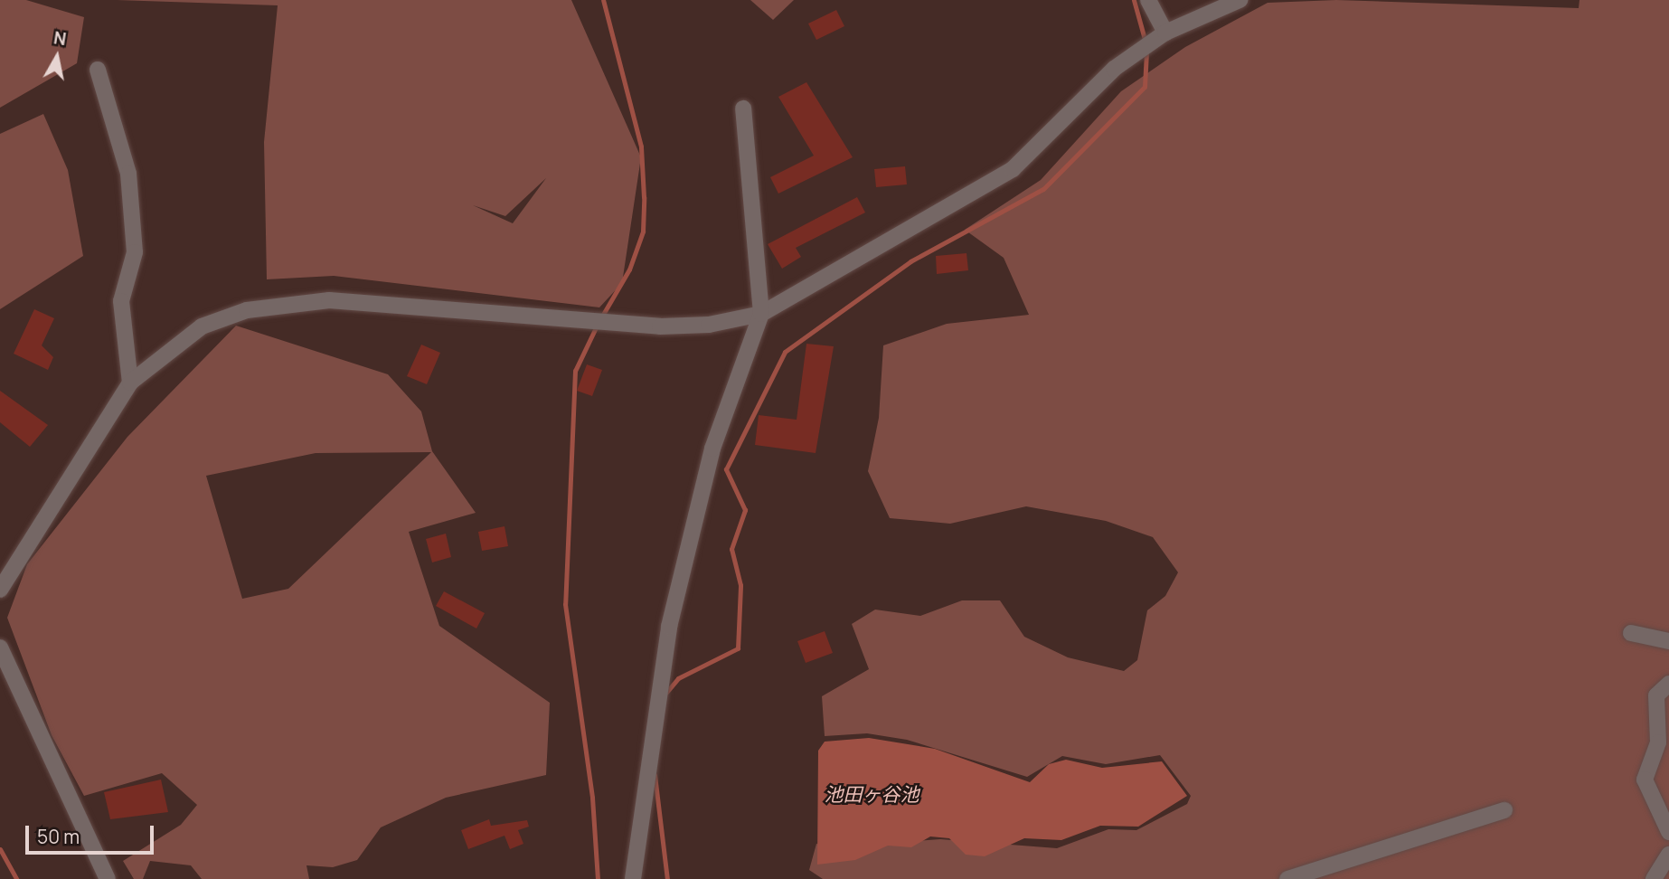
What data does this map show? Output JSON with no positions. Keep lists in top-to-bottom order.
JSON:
{
  "water": ["池田ヶ谷池"],
  "scale_bar": "50 m",
  "north": "top"
}
